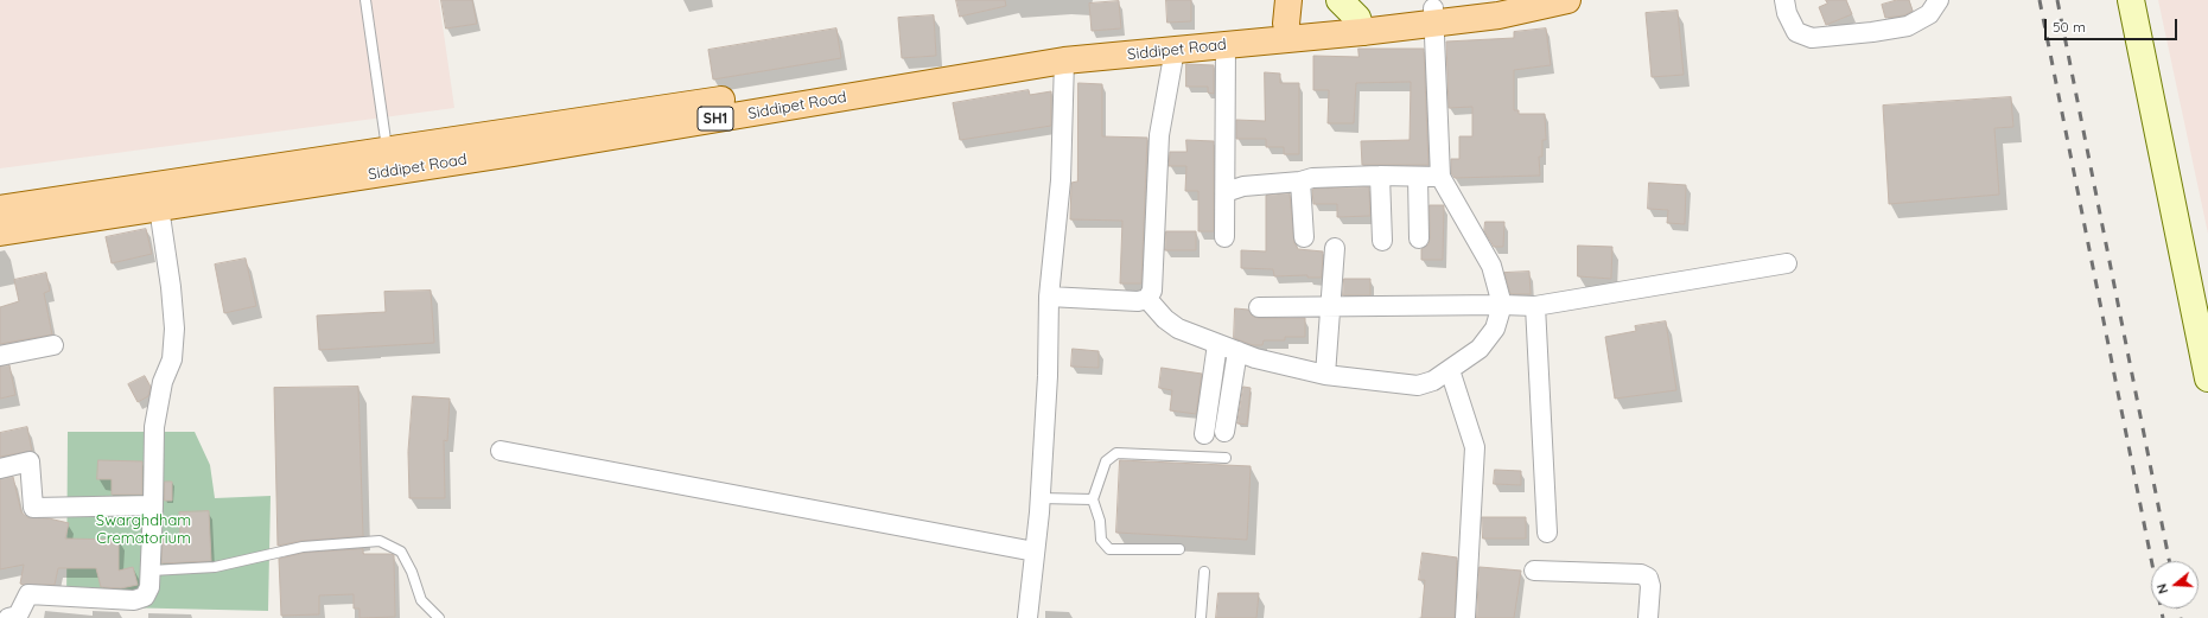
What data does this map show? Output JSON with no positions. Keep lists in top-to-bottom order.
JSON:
{
  "streets": {
    "main road": ["Siddipet Road", "SH1"]
  },
  "parks": ["Swarghdham Crematorium"],
  "scale_bar": "50 m",
  "north": "left"
}
